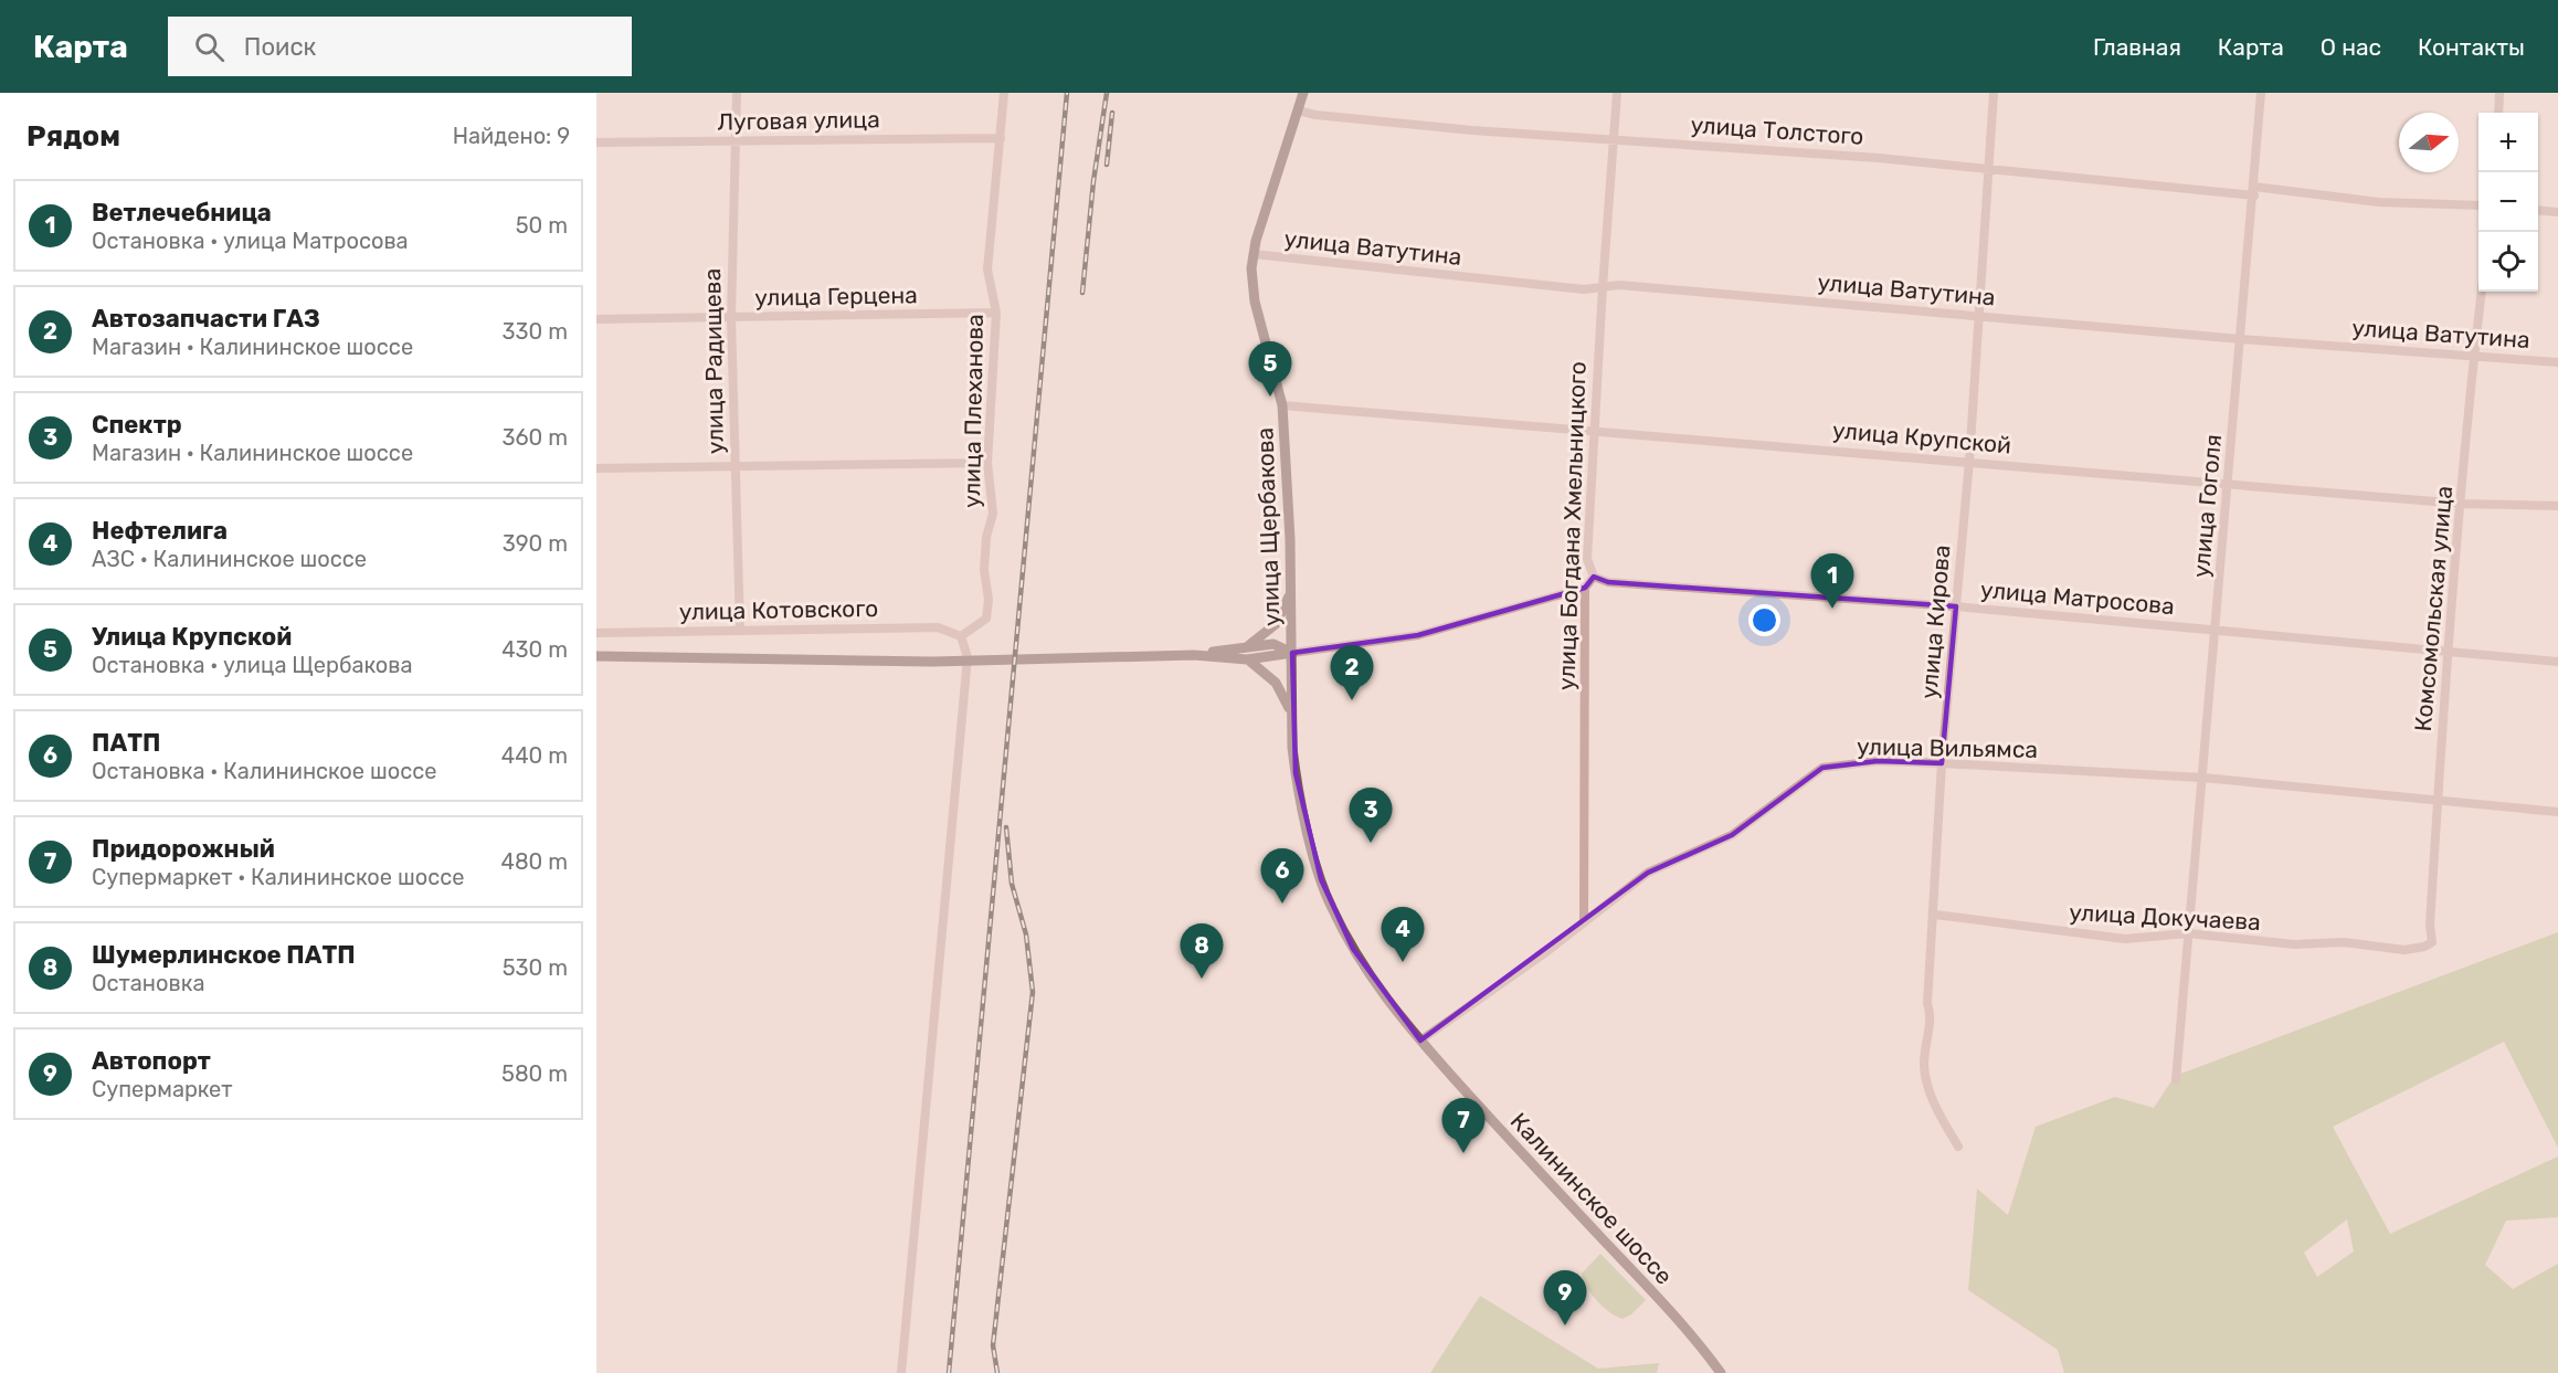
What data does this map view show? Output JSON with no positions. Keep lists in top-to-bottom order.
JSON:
{
  "streets": {
    "main road": ["улица Щербакова", "Калининское шоссе"],
    "street": [
      "Луговая улица",
      "улица Толстого",
      "улица Ватутина",
      "улица Герцена",
      "улица Радищева",
      "улица Плеханова",
      "улица Крупской",
      "улица Гоголя",
      "улица Богдана Хмельницкого",
      "улица Матросова",
      "Комсомольская улица",
      "улица Котовского",
      "улица Кирова",
      "улица Вильямса",
      "улица Докучаева"
    ]
  },
  "crossings": [
    ["Луговая улица", "улица Радищева"],
    ["Луговая улица", "улица Плеханова"],
    ["улица Толстого", "улица Гоголя"],
    ["улица Толстого", "улица Богдана Хмельницкого"],
    ["улица Толстого", "улица Щербакова"],
    ["улица Толстого", "улица Кирова"],
    ["улица Ватутина", "улица Гоголя"],
    ["улица Ватутина", "улица Богдана Хмельницкого"],
    ["улица Ватутина", "улица Щербакова"],
    ["улица Ватутина", "Комсомольская улица"],
    ["улица Ватутина", "улица Кирова"],
    ["улица Герцена", "улица Радищева"],
    ["улица Герцена", "улица Плеханова"],
    ["улица Радищева", "улица Котовского"],
    ["улица Плеханова", "улица Котовского"],
    ["улица Крупской", "улица Гоголя"],
    ["улица Крупской", "улица Богдана Хмельницкого"],
    ["улица Крупской", "улица Щербакова"],
    ["улица Крупской", "Комсомольская улица"],
    ["улица Крупской", "улица Кирова"],
    ["улица Гоголя", "улица Матросова"],
    ["улица Гоголя", "улица Вильямса"],
    ["улица Гоголя", "улица Докучаева"],
    ["улица Богдана Хмельницкого", "улица Матросова"],
    ["улица Богдана Хмельницкого", "улица Вильямса"],
    ["улица Щербакова", "Калининское шоссе"],
    ["улица Матросова", "Комсомольская улица"],
    ["улица Матросова", "улица Кирова"],
    ["Комсомольская улица", "улица Вильямса"],
    ["Комсомольская улица", "улица Докучаева"],
    ["улица Кирова", "улица Вильямса"],
    ["улица Кирова", "улица Докучаева"],
    ["улица Вильямса", "Калининское шоссе"]
  ],
  "north": "right",
  "page": {
    "header": "Карта",
    "search": "Поиск",
    "nav": [
      "Главная",
      "Карта",
      "О нас",
      "Контакты"
    ],
    "heading": ["Рядом", "Найдено: 9"],
    "map_buttons": ["+", "−"],
    "list": [
      {
        "mark": "1",
        "name": "Ветлечебница",
        "note": "Остановка · улица Матросова",
        "value": "50 m"
      },
      {
        "mark": "2",
        "name": "Автозапчасти ГАЗ",
        "note": "Магазин · Калининское шоссе",
        "value": "330 m"
      },
      {
        "mark": "3",
        "name": "Спектр",
        "note": "Магазин · Калининское шоссе",
        "value": "360 m"
      },
      {
        "mark": "4",
        "name": "Нефтелига",
        "note": "АЗС · Калининское шоссе",
        "value": "390 m"
      },
      {
        "mark": "5",
        "name": "Улица Крупской",
        "note": "Остановка · улица Щербакова",
        "value": "430 m"
      },
      {
        "mark": "6",
        "name": "ПАТП",
        "note": "Остановка · Калининское шоссе",
        "value": "440 m"
      },
      {
        "mark": "7",
        "name": "Придорожный",
        "note": "Супермаркет · Калининское шоссе",
        "value": "480 m"
      },
      {
        "mark": "8",
        "name": "Шумерлинское ПАТП",
        "note": "Остановка",
        "value": "530 m"
      },
      {
        "mark": "9",
        "name": "Автопорт",
        "note": "Супермаркет",
        "value": "580 m"
      }
    ],
    "pins": [
      "5",
      "1",
      "2",
      "3",
      "6",
      "4",
      "8",
      "7",
      "9"
    ]
  }
}
